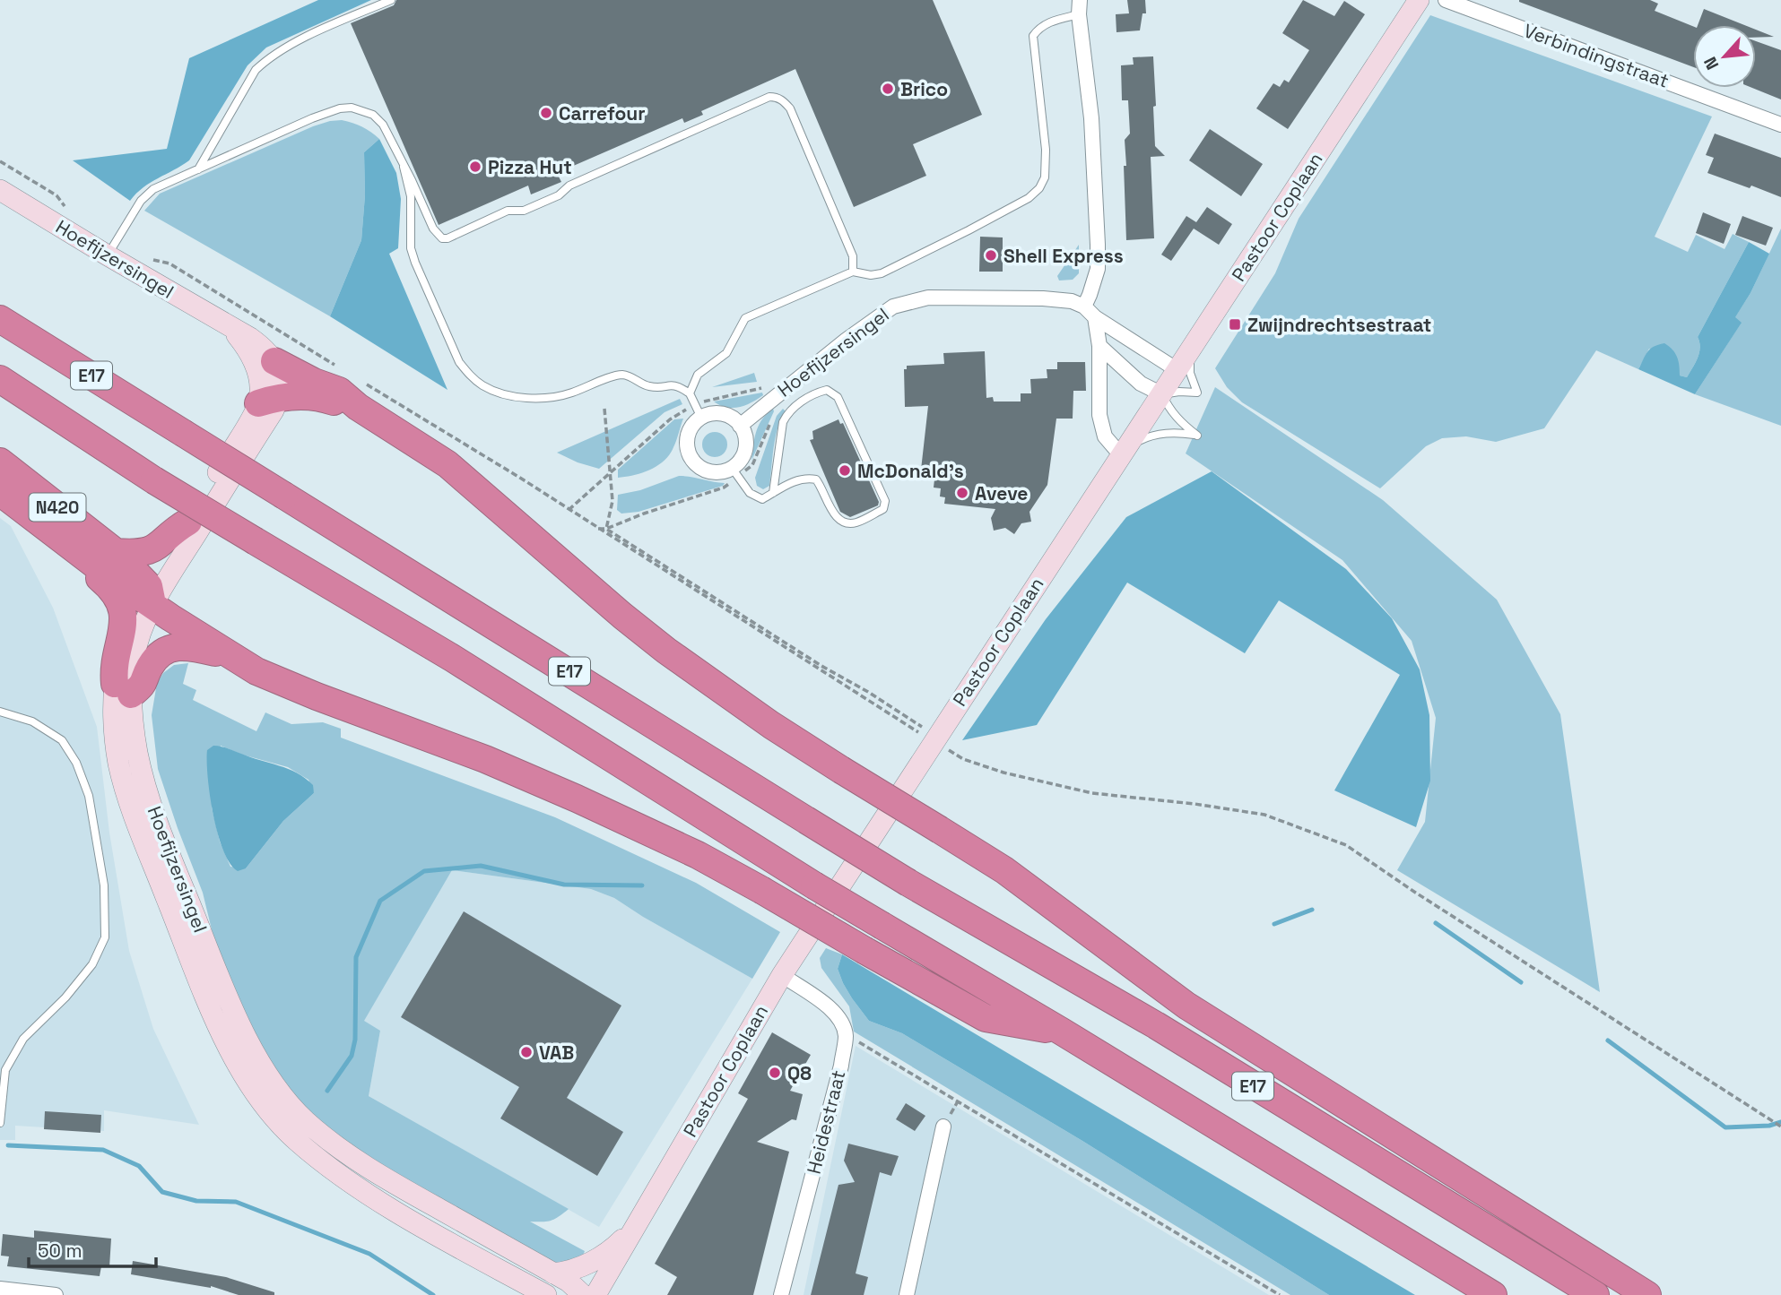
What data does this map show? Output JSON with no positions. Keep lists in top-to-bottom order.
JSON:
{
  "streets": {
    "highway": ["E17", "N420"],
    "street": [
      "Verbindingstraat",
      "Pastoor Coplaan",
      "Hoefijzersingel",
      "Heidestraat"
    ]
  },
  "crossings": [
    ["Hoefijzersingel", "N420"]
  ],
  "places": {
    "other": [
      "Brico",
      "Carrefour",
      "Pizza Hut",
      "Shell Express",
      "McDonald's",
      "Aveve",
      "VAB",
      "Q8"
    ],
    "transit": ["Zwijndrechtsestraat"]
  },
  "scale_bar": "50 m",
  "north": "bottom left"
}
